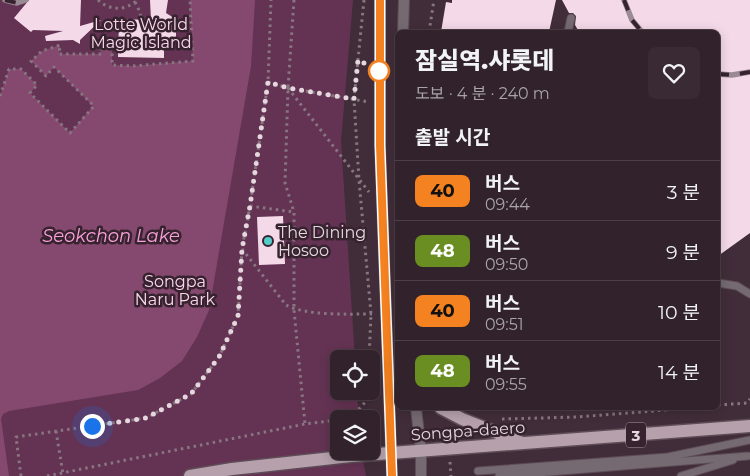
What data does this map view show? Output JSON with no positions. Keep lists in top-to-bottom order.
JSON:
{
  "streets": {
    "main road": ["Songpa-daero", "3"]
  },
  "water": ["Seokchon Lake"],
  "parks": ["Lotte World Magic Island", "Songpa Naru Park"],
  "places": ["The Dining Hosoo"],
  "lines": ["bus line 40"],
  "page": {
    "heading": [
      ["잠실역.샤롯데", "도보 · 4 분 · 240 m"],
      "출발 시간"
    ],
    "list": [
      {
        "mark": "40",
        "name": "버스",
        "note": "09:44",
        "value": "3 분"
      },
      {
        "mark": "48",
        "name": "버스",
        "note": "09:50",
        "value": "9 분"
      },
      {
        "mark": "40",
        "name": "버스",
        "note": "09:51",
        "value": "10 분"
      },
      {
        "mark": "48",
        "name": "버스",
        "note": "09:55",
        "value": "14 분"
      }
    ]
  }
}
